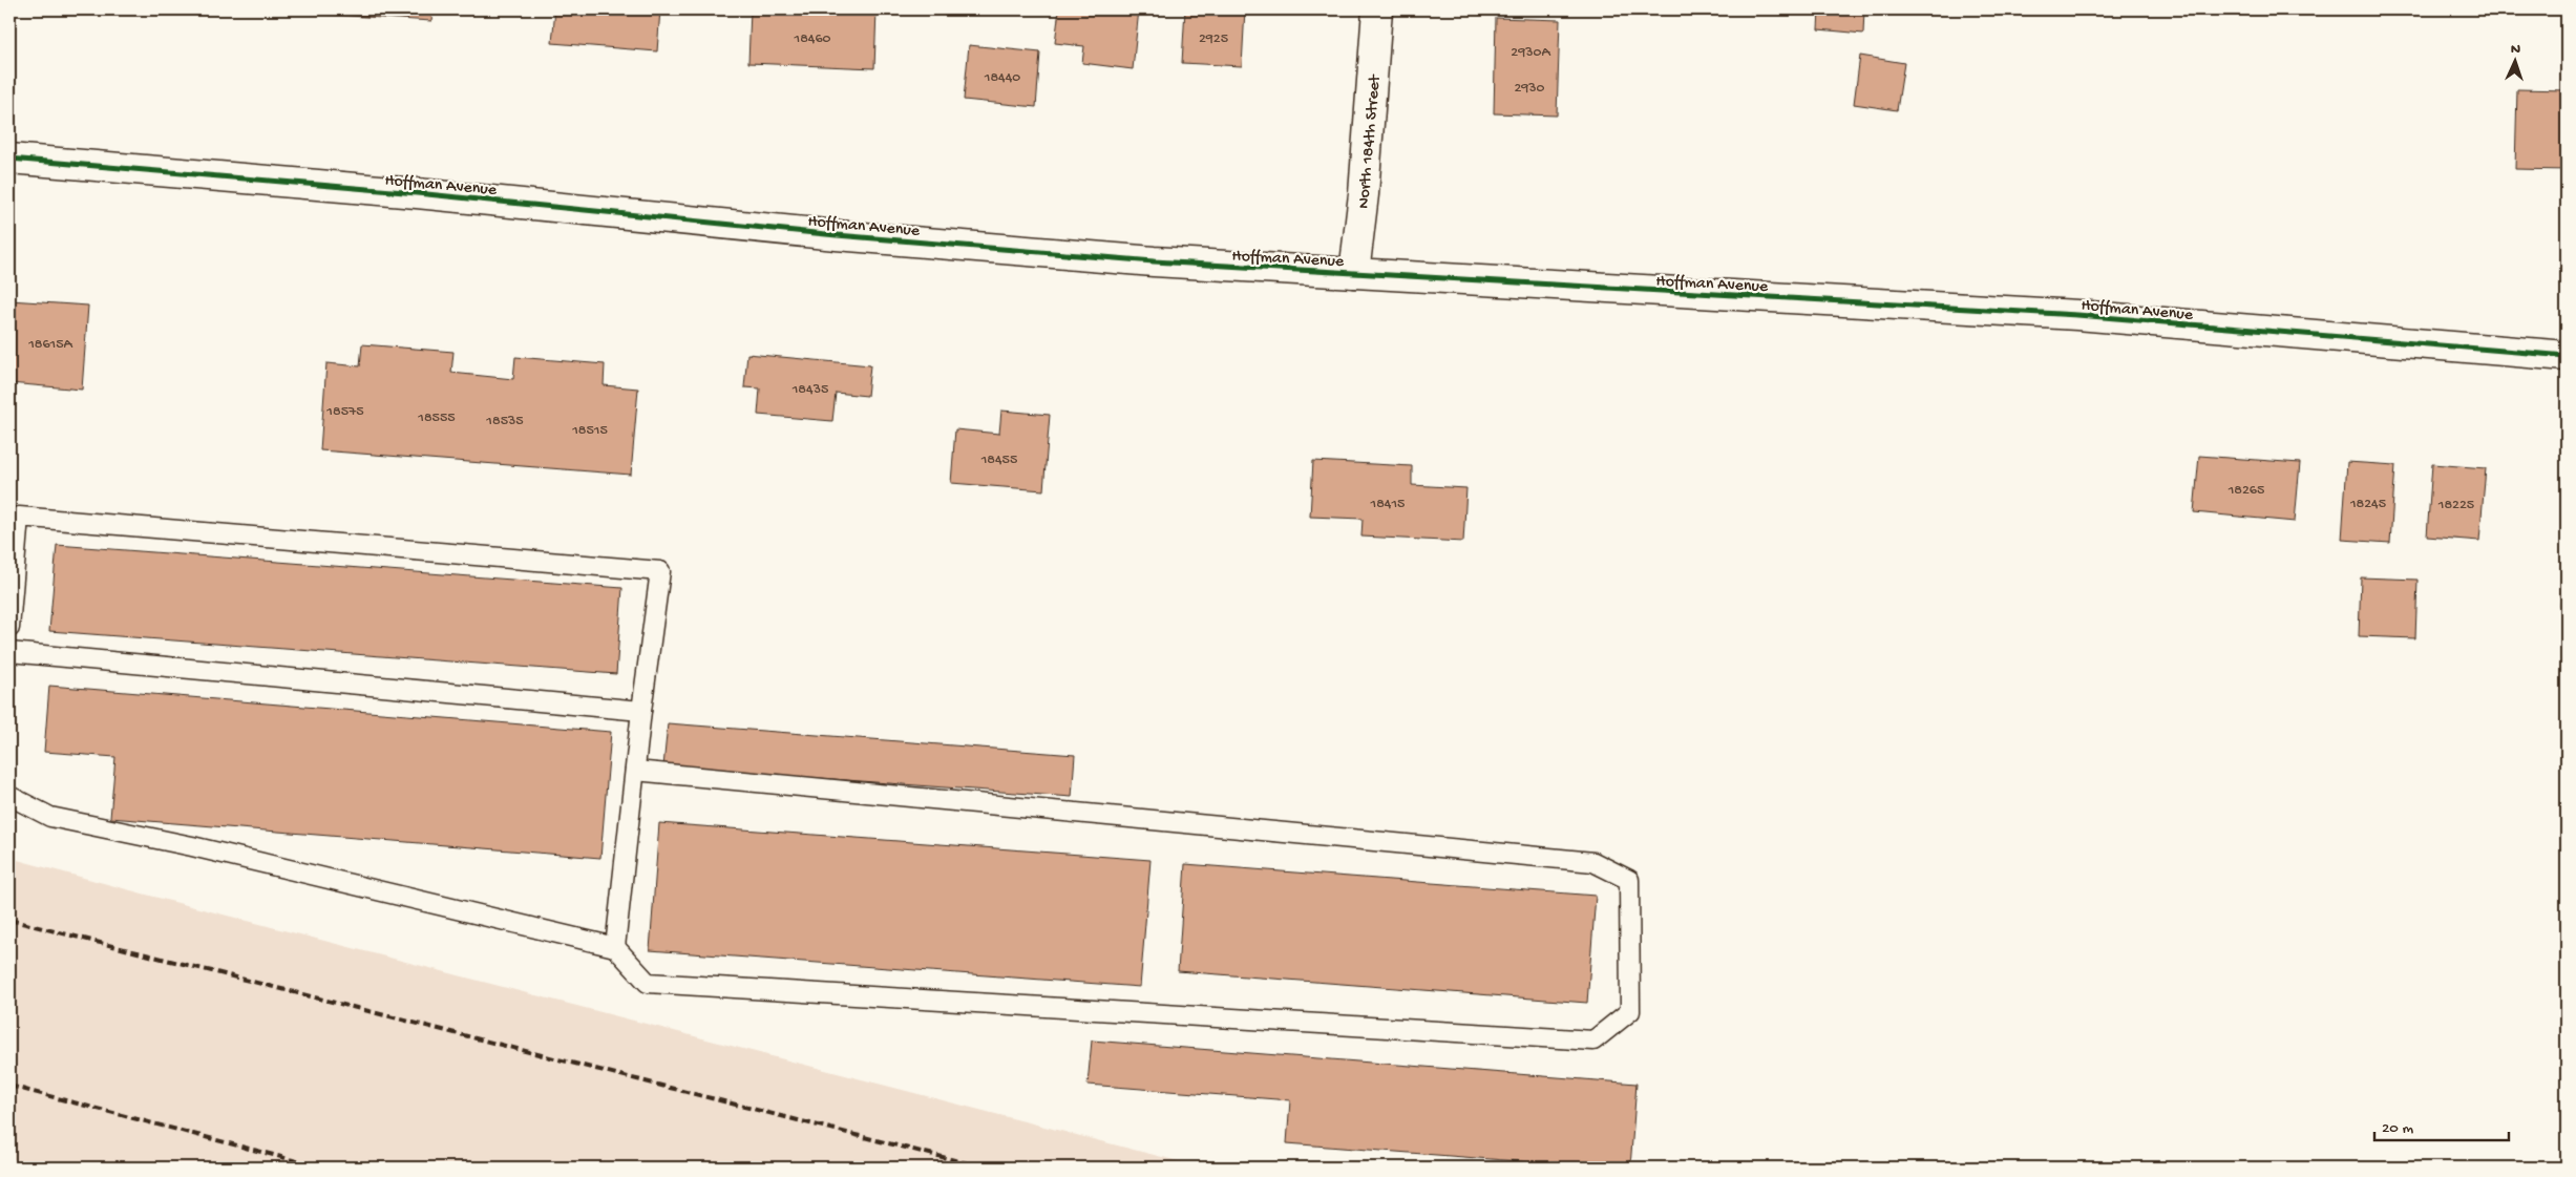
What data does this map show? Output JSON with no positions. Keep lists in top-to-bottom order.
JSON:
{
  "streets": {
    "street": ["North 184th Street", "Hoffman Avenue"]
  },
  "crossings": [
    ["North 184th Street", "Hoffman Avenue"]
  ],
  "house_numbers": [
    "18460",
    "2925",
    "2930A",
    "18440",
    "2930",
    "18615A",
    "18435",
    "18575",
    "18555",
    "18535",
    "18515",
    "18455",
    "18265",
    "18415",
    "18245",
    "18225"
  ],
  "scale_bar": "20 m",
  "north": "top"
}
